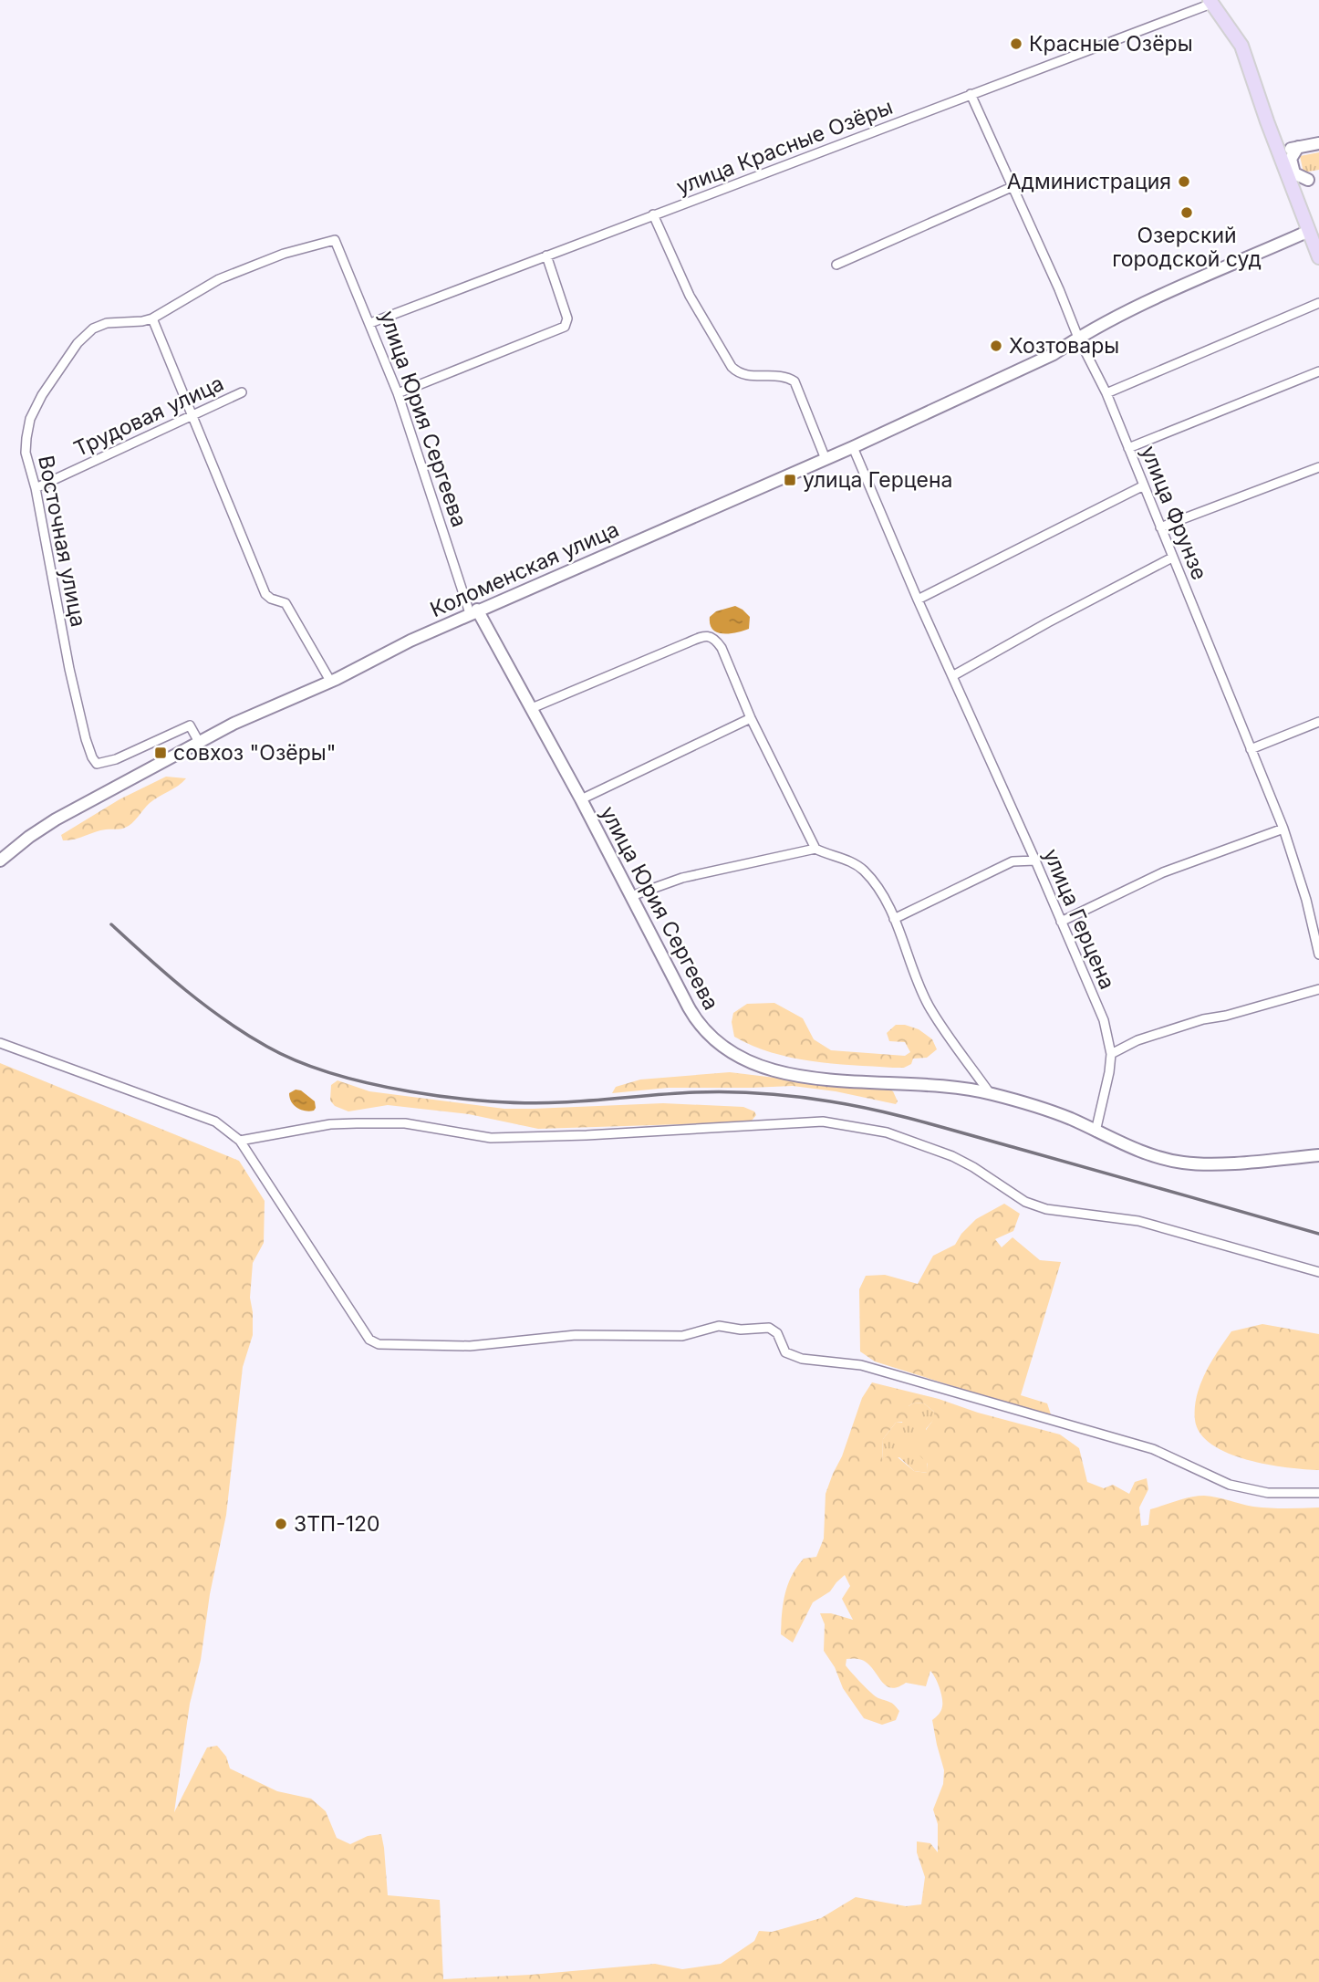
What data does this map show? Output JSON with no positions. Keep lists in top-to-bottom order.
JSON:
{
  "streets": {
    "street": [
      "улица Красные Озёры",
      "Трудовая улица",
      "улица Юрия Сергеева",
      "улица Фрунзе",
      "Восточная улица",
      "Коломенская улица",
      "улица Герцена"
    ]
  },
  "crossings": [
    ["улица Красные Озёры", "улица Юрия Сергеева"],
    ["улица Красные Озёры", "улица Фрунзе"],
    ["Трудовая улица", "Восточная улица"],
    ["улица Юрия Сергеева", "Восточная улица"],
    ["улица Юрия Сергеева", "Коломенская улица"],
    ["улица Юрия Сергеева", "улица Герцена"],
    ["улица Фрунзе", "Коломенская улица"],
    ["Восточная улица", "Коломенская улица"],
    ["Коломенская улица", "улица Герцена"]
  ],
  "places": {
    "other": [
      "Красные Озёры",
      "Администрация",
      "Озерский городской суд",
      "Хозтовары",
      "ЗТП-120"
    ],
    "transit": ["улица Герцена", "совхоз \"Озёры\""]
  }
}
